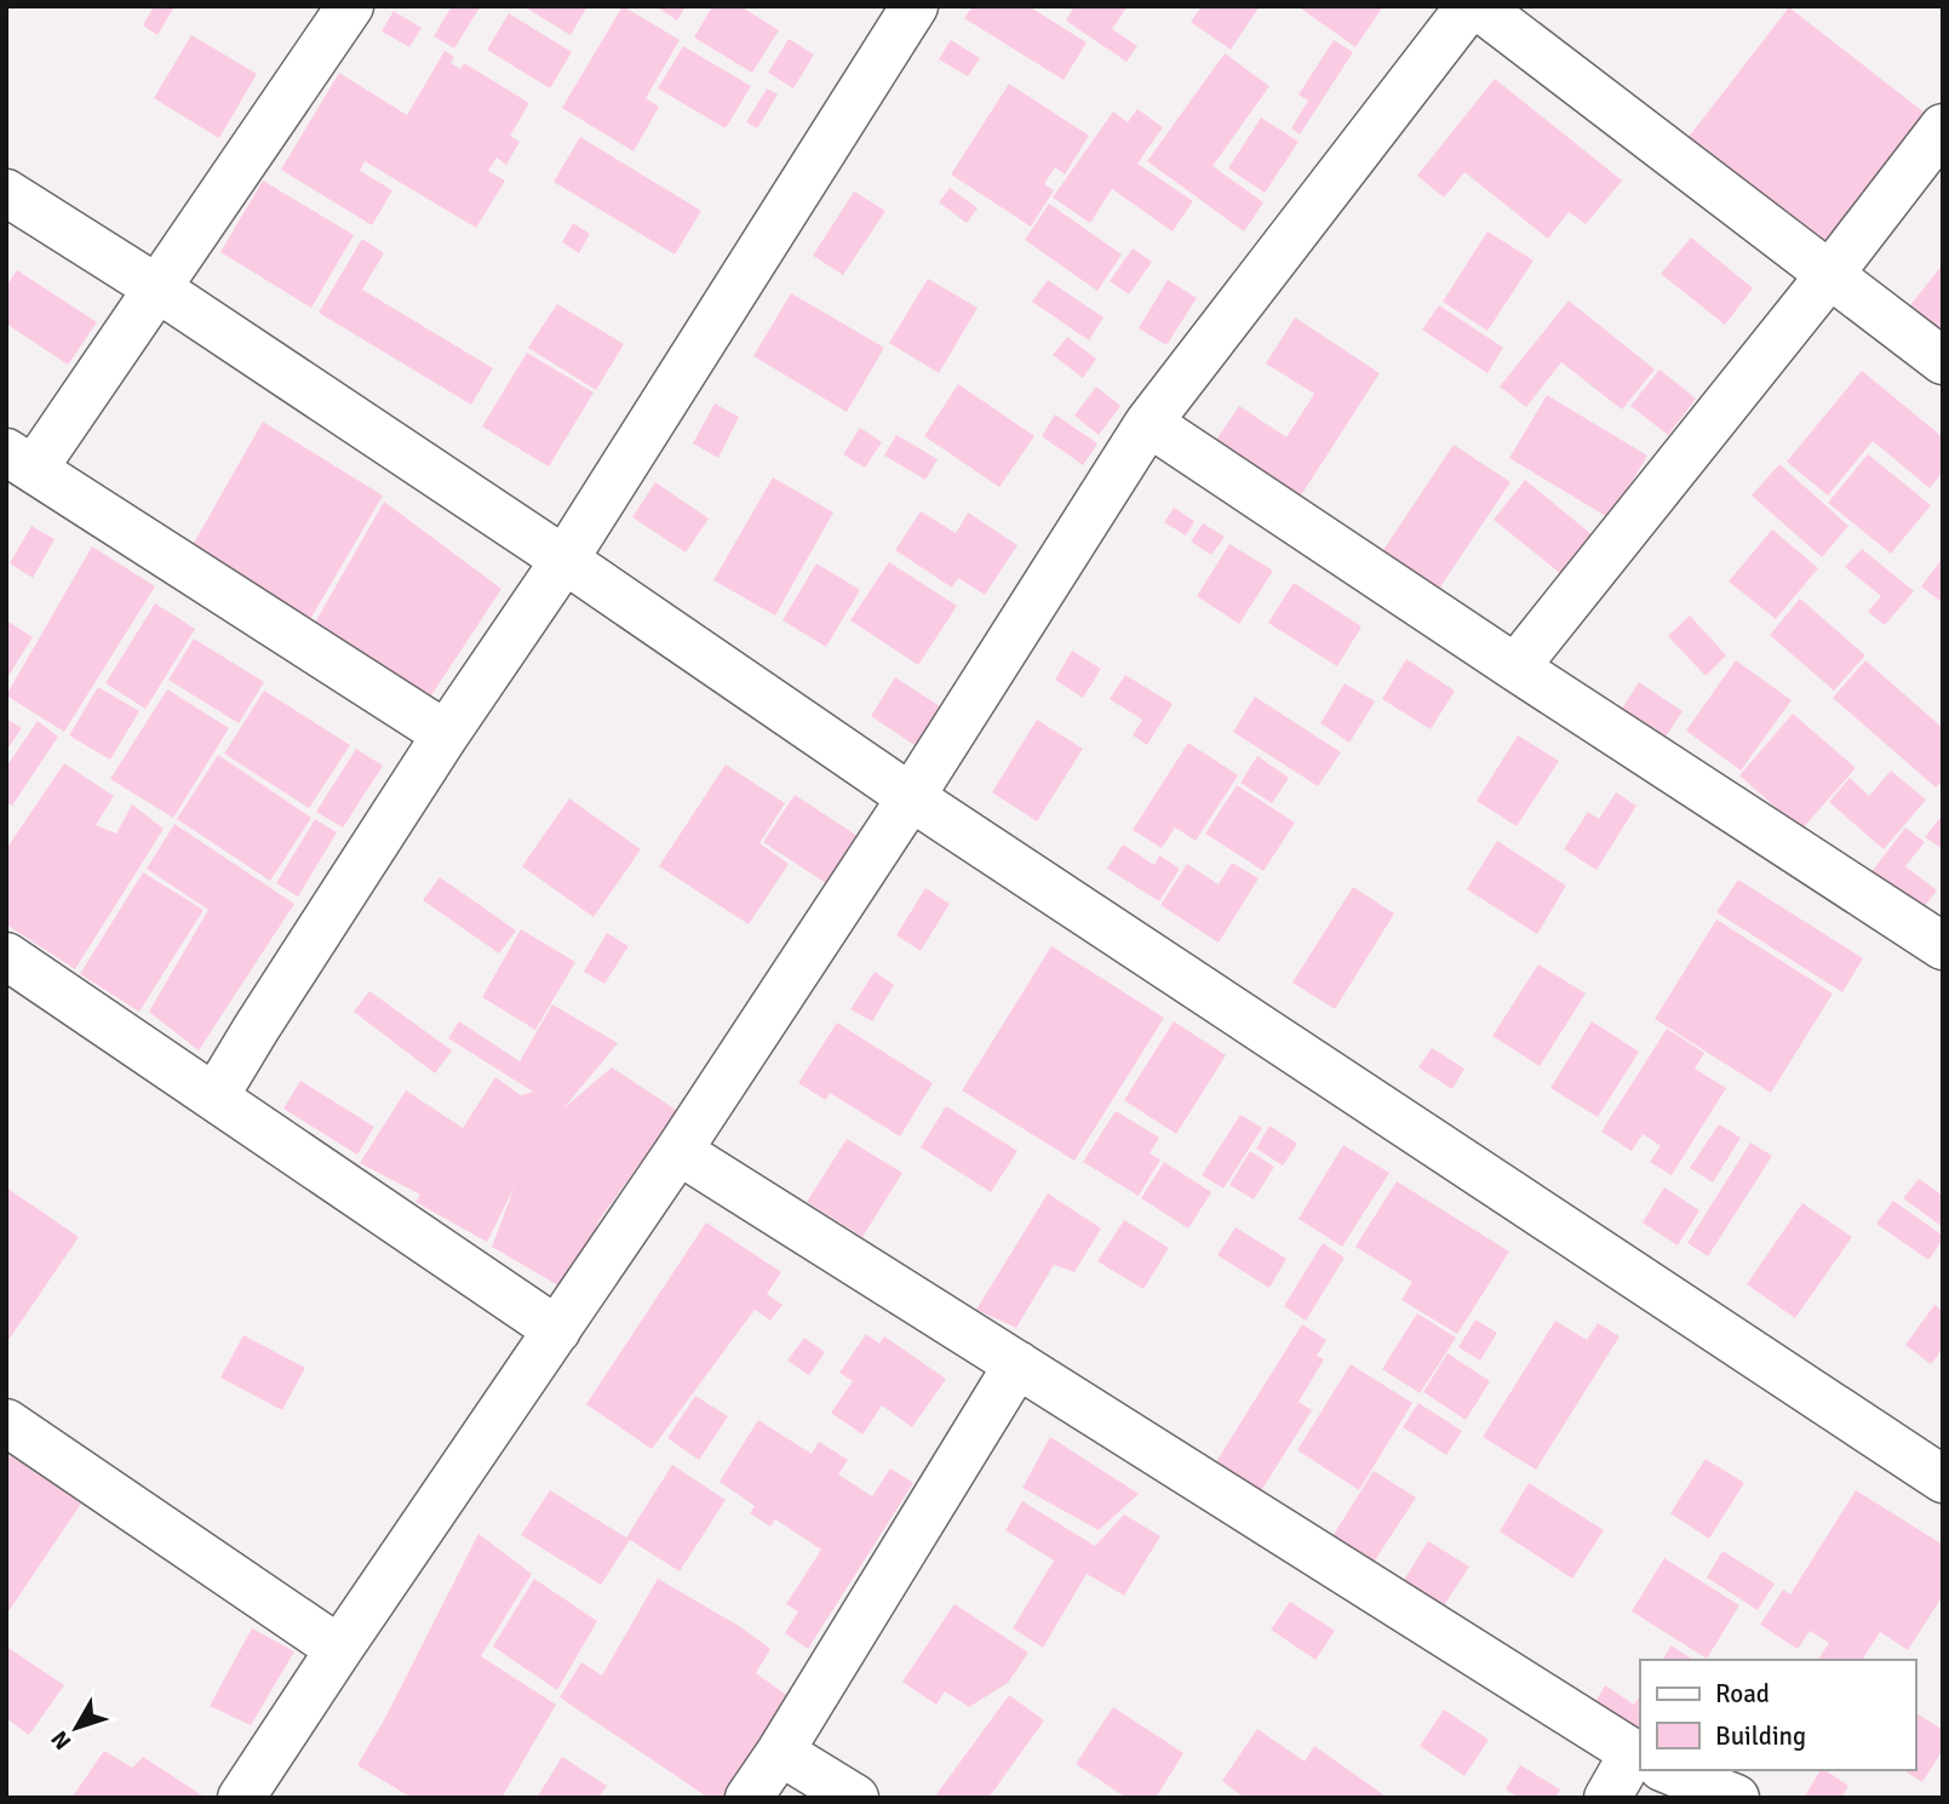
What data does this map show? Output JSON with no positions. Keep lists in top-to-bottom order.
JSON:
{
  "legend": ["Road", "Building"],
  "north": "bottom left"
}
